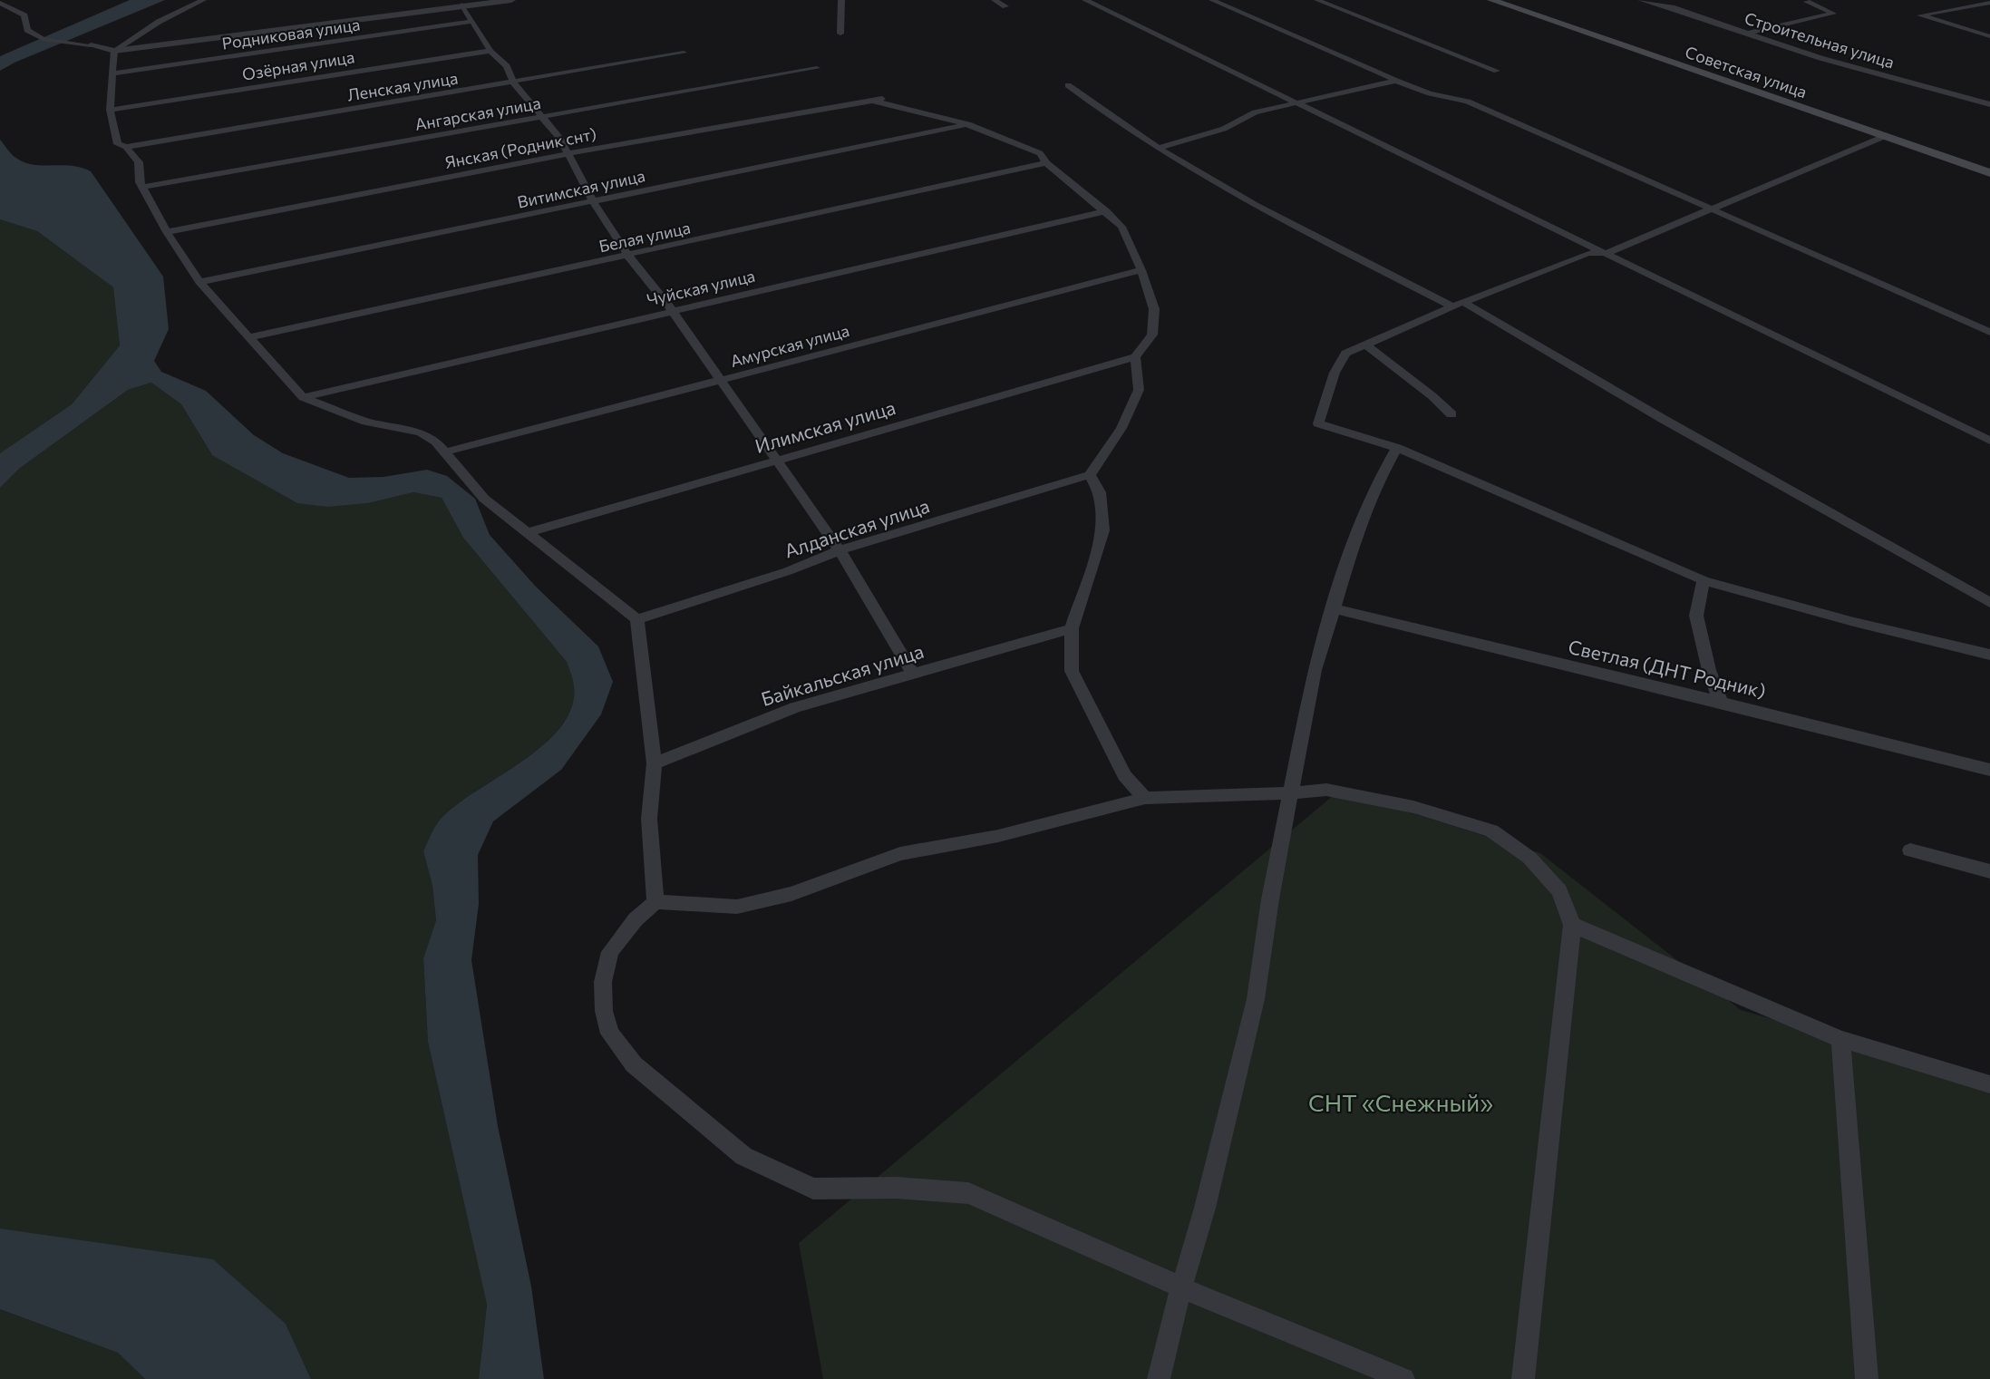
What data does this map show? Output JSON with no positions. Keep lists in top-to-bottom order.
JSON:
{
  "streets": {
    "main road": ["Советская улица"],
    "street": [
      "Родниковая улица",
      "Строительная улица",
      "Озёрная улица",
      "Ленская улица",
      "Ангарская улица",
      "Янская (Родник снт)",
      "Витимская улица",
      "Белая улица",
      "Чуйская улица",
      "Амурская улица",
      "Илимская улица",
      "Алданская улица",
      "Светлая (ДНТ Родник)",
      "Байкальская улица"
    ]
  },
  "parks": ["СНТ «Снежный»"]
}
